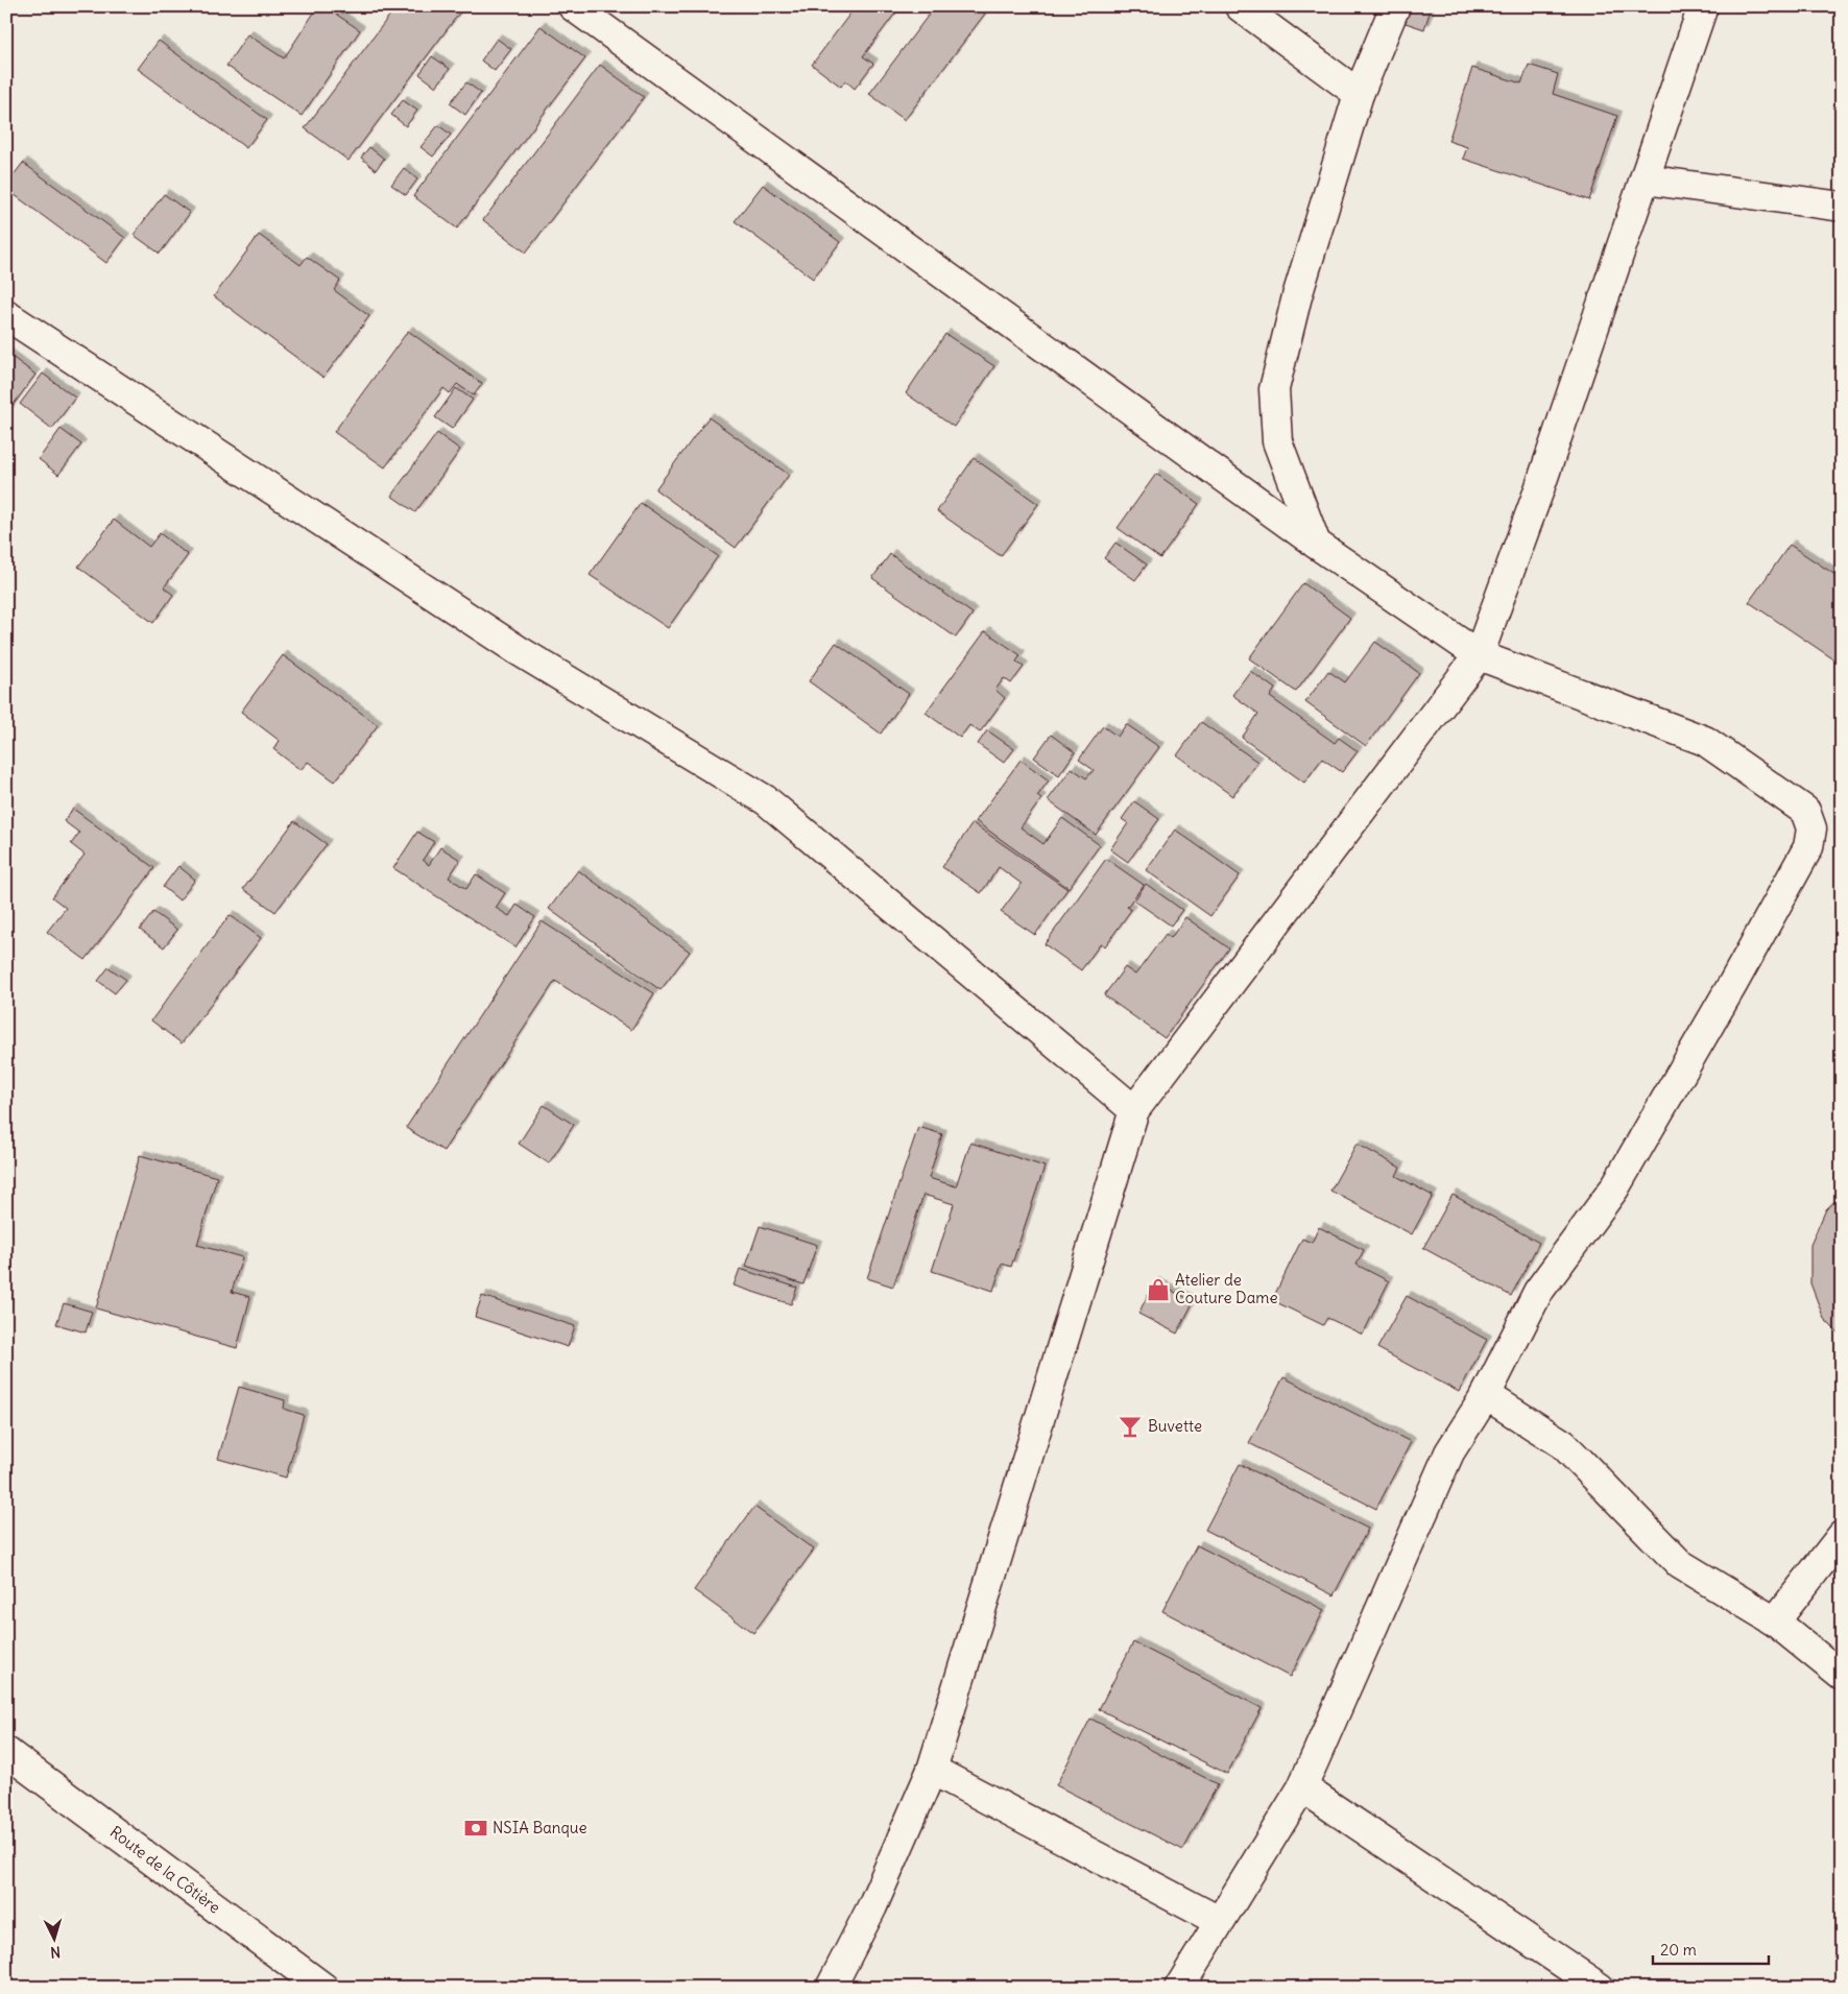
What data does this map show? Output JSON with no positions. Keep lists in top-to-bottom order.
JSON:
{
  "streets": {
    "street": ["Route de la Côtière"]
  },
  "places": {
    "shop": ["Atelier de Couture Dame"],
    "bar": ["Buvette"],
    "bank": ["NSIA Banque"]
  },
  "scale_bar": "20 m",
  "north": "bottom"
}
